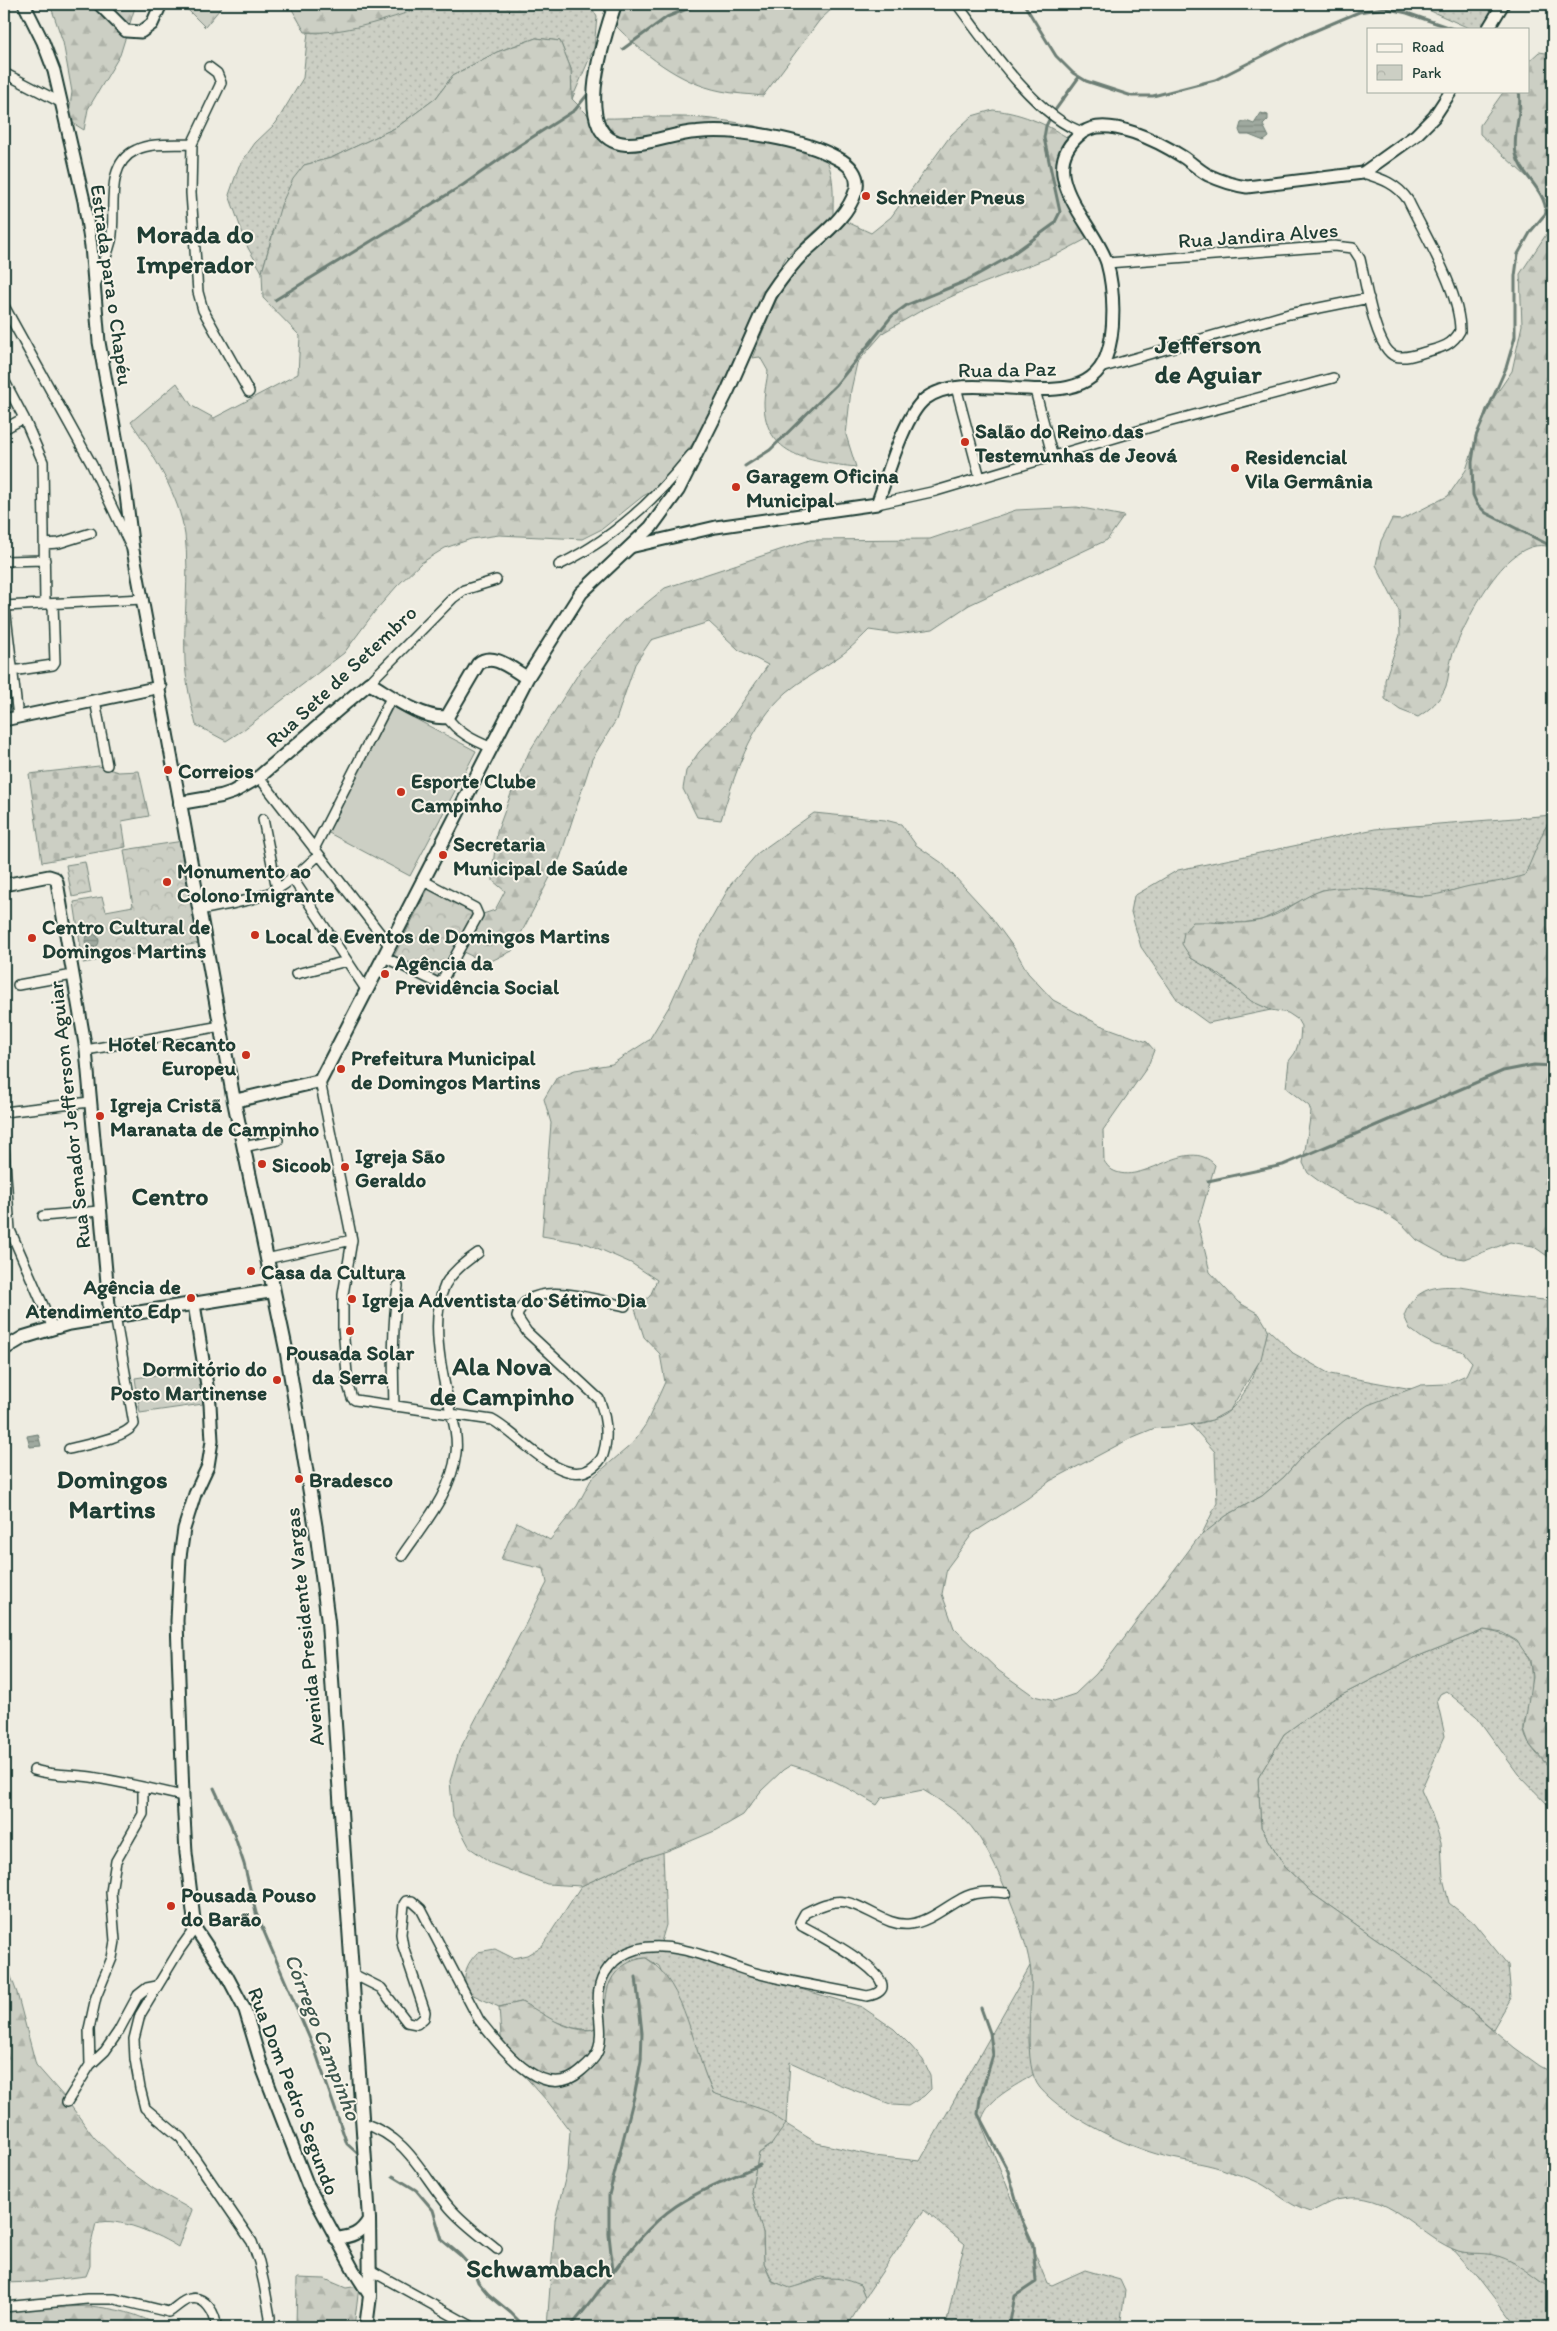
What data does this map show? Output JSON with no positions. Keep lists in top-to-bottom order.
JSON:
{
  "streets": {
    "main road": ["Rua Sete de Setembro", "Avenida Presidente Vargas"],
    "street": [
      "Rua Jandira Alves",
      "Estrada para o Chapéu",
      "Rua da Paz",
      "Rua Senador Jefferson Aguiar",
      "Rua Dom Pedro Segundo"
    ]
  },
  "crossings": [
    ["Estrada para o Chapéu", "Avenida Presidente Vargas"],
    ["Rua Sete de Setembro", "Avenida Presidente Vargas"],
    ["Avenida Presidente Vargas", "Rua Dom Pedro Segundo"]
  ],
  "districts": [
    "Morada do Imperador",
    "Jefferson de Aguiar",
    "Centro",
    "Ala Nova de Campinho",
    "Domingos Martins",
    "Schwambach"
  ],
  "water": ["Córrego Campinho"],
  "places": [
    "Schneider Pneus",
    "Salão do Reino das Testemunhas de Jeová",
    "Residencial Vila Germânia",
    "Garagem Oficina Municipal",
    "Correios",
    "Esporte Clube Campinho",
    "Secretaria Municipal de Saúde",
    "Monumento ao Colono Imigrante",
    "Local de Eventos de Domingos Martins",
    "Centro Cultural de Domingos Martins",
    "Agência da Previdência Social",
    "Hotel Recanto Europeu",
    "Prefeitura Municipal de Domingos Martins",
    "Igreja Cristã Maranata de Campinho",
    "Sicoob",
    "Igreja São Geraldo",
    "Casa da Cultura",
    "Agência de Atendimento Edp",
    "Igreja Adventista do Sétimo Dia",
    "Pousada Solar da Serra",
    "Dormitório do Posto Martinense",
    "Bradesco",
    "Pousada Pouso do Barão"
  ],
  "legend": ["Road", "Park"]
}
